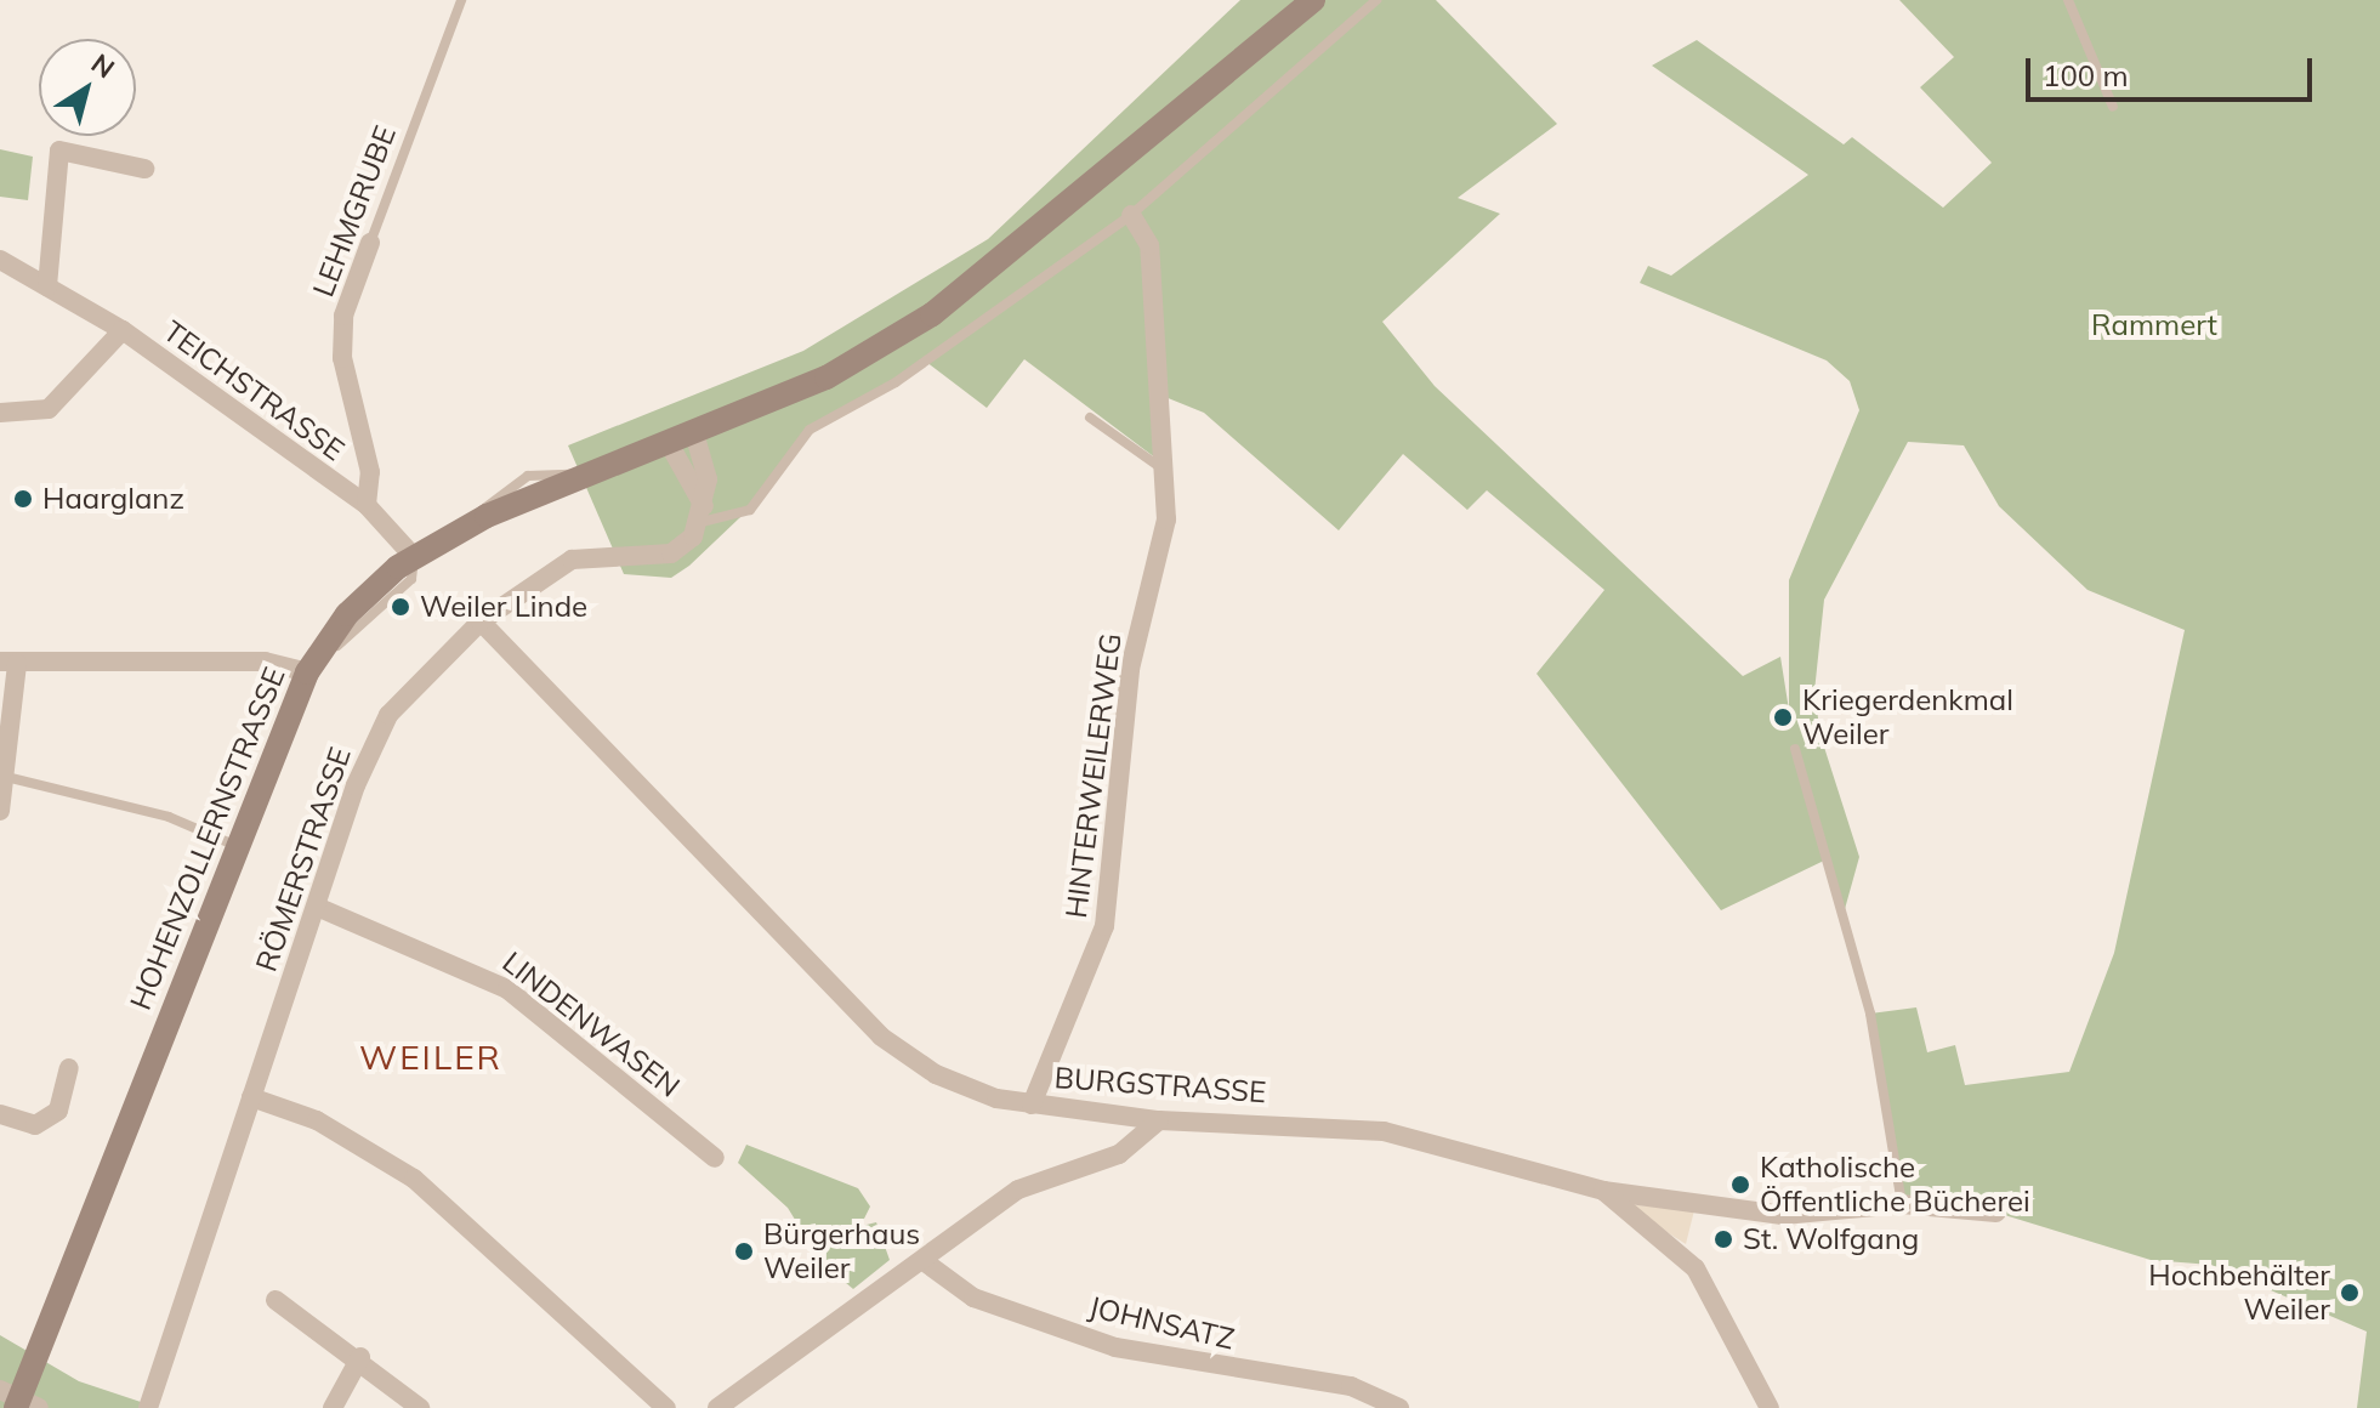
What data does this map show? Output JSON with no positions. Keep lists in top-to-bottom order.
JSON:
{
  "streets": {
    "main road": ["HOHENZOLLERNSTRASSE"],
    "street": [
      "LEHMGRUBE",
      "TEICHSTRASSE",
      "HINTERWEILERWEG",
      "RÖMERSTRASSE",
      "LINDENWASEN",
      "BURGSTRASSE",
      "JOHNSATZ"
    ]
  },
  "crossings": [
    ["LEHMGRUBE", "TEICHSTRASSE"],
    ["TEICHSTRASSE", "HOHENZOLLERNSTRASSE"],
    ["HINTERWEILERWEG", "BURGSTRASSE"],
    ["RÖMERSTRASSE", "LINDENWASEN"],
    ["RÖMERSTRASSE", "BURGSTRASSE"]
  ],
  "districts": ["WEILER"],
  "parks": ["Rammert"],
  "places": [
    "Haarglanz",
    "Weiler Linde",
    "Kriegerdenkmal Weiler",
    "Katholische Öffentliche Bücherei",
    "St. Wolfgang",
    "Bürgerhaus Weiler",
    "Hochbehälter Weiler"
  ],
  "scale_bar": "100 m",
  "north": "top right"
}
